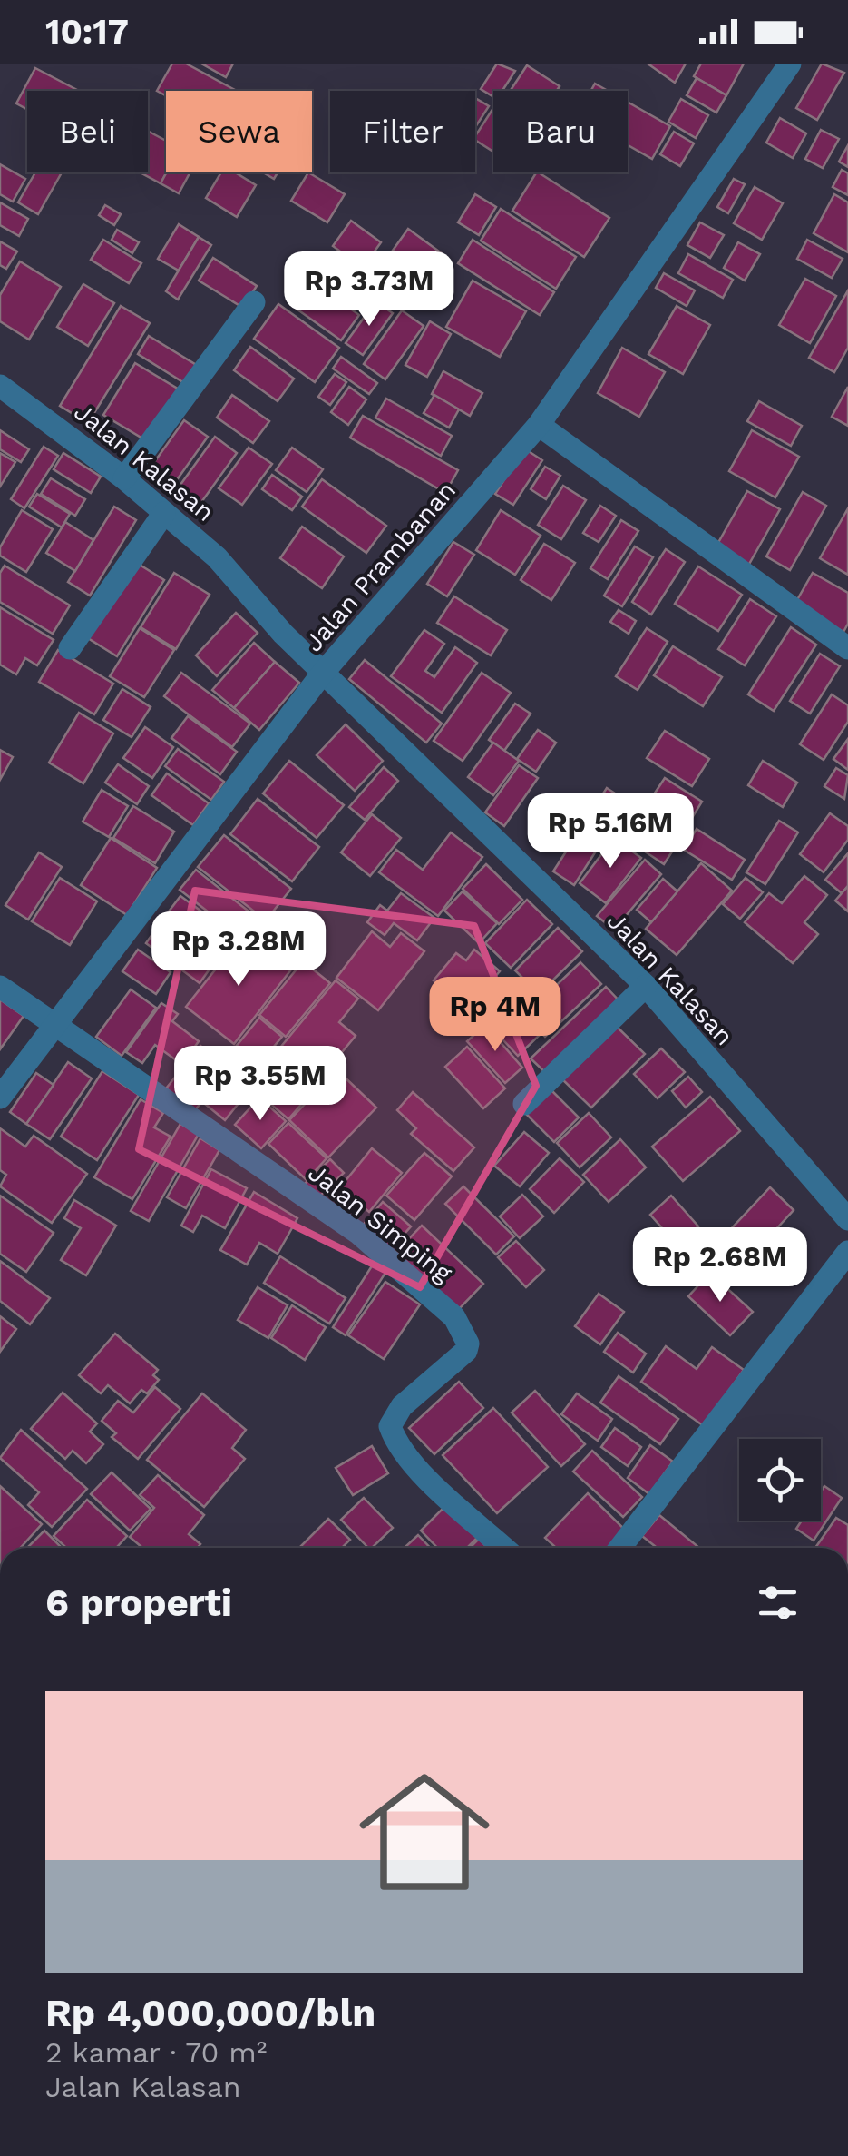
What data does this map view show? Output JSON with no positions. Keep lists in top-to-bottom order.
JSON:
{
  "streets": {
    "street": ["Jalan Kalasan", "Jalan Prambanan", "Jalan Simping"]
  },
  "crossings": [
    ["Jalan Kalasan", "Jalan Prambanan"],
    ["Jalan Prambanan", "Jalan Simping"]
  ],
  "page": {
    "status": "10:17",
    "chip": [
      "Beli",
      "Sewa",
      "Filter",
      "Baru"
    ],
    "price": [
      "Rp 3.73M",
      "Rp 5.16M",
      "Rp 3.28M",
      "Rp 4M",
      "Rp 3.55M",
      "Rp 2.68M"
    ],
    "heading": "6 properti",
    "list": [
      {
        "name": "Rp 4,000,000/bln",
        "note": "2 kamar · 70 m² · Jalan Kalasan"
      }
    ]
  }
}
